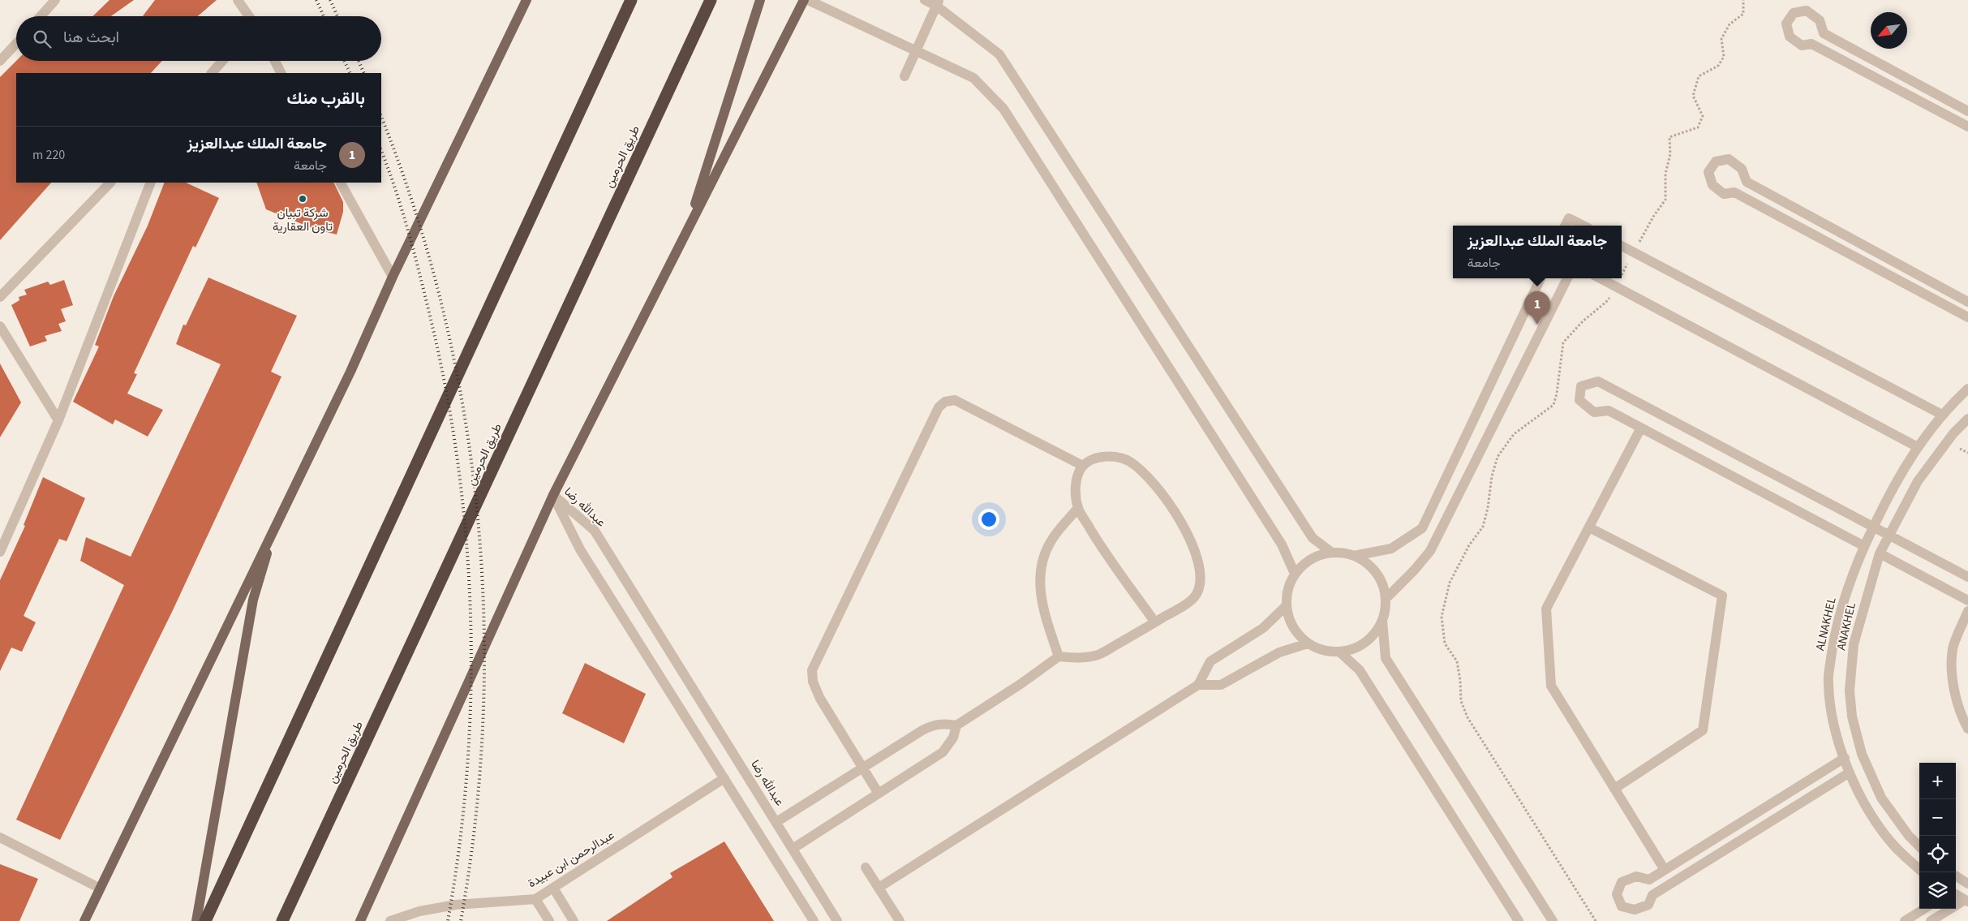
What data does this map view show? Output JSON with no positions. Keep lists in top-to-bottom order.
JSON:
{
  "streets": {
    "highway": ["طريق الحرمين"],
    "street": [
      "عبدالله رضا",
      "ALNAKHEL",
      "ANAKHEL",
      "عبدالرحمن ابن عبيدة"
    ]
  },
  "crossings": [
    ["عبدالله رضا", "عبدالرحمن ابن عبيدة"]
  ],
  "places": ["شركة تبيان تاون العقارية"],
  "north": "bottom left",
  "page": {
    "search": "ابحث هنا",
    "heading": "بالقرب منك",
    "list": [
      {
        "mark": "1",
        "name": "جامعة الملك عبدالعزيز",
        "note": "جامعة",
        "value": "220 m"
      }
    ],
    "popup": ["جامعة الملك عبدالعزيز", "جامعة"],
    "pins": "1",
    "map_buttons": ["+", "−"]
  }
}
